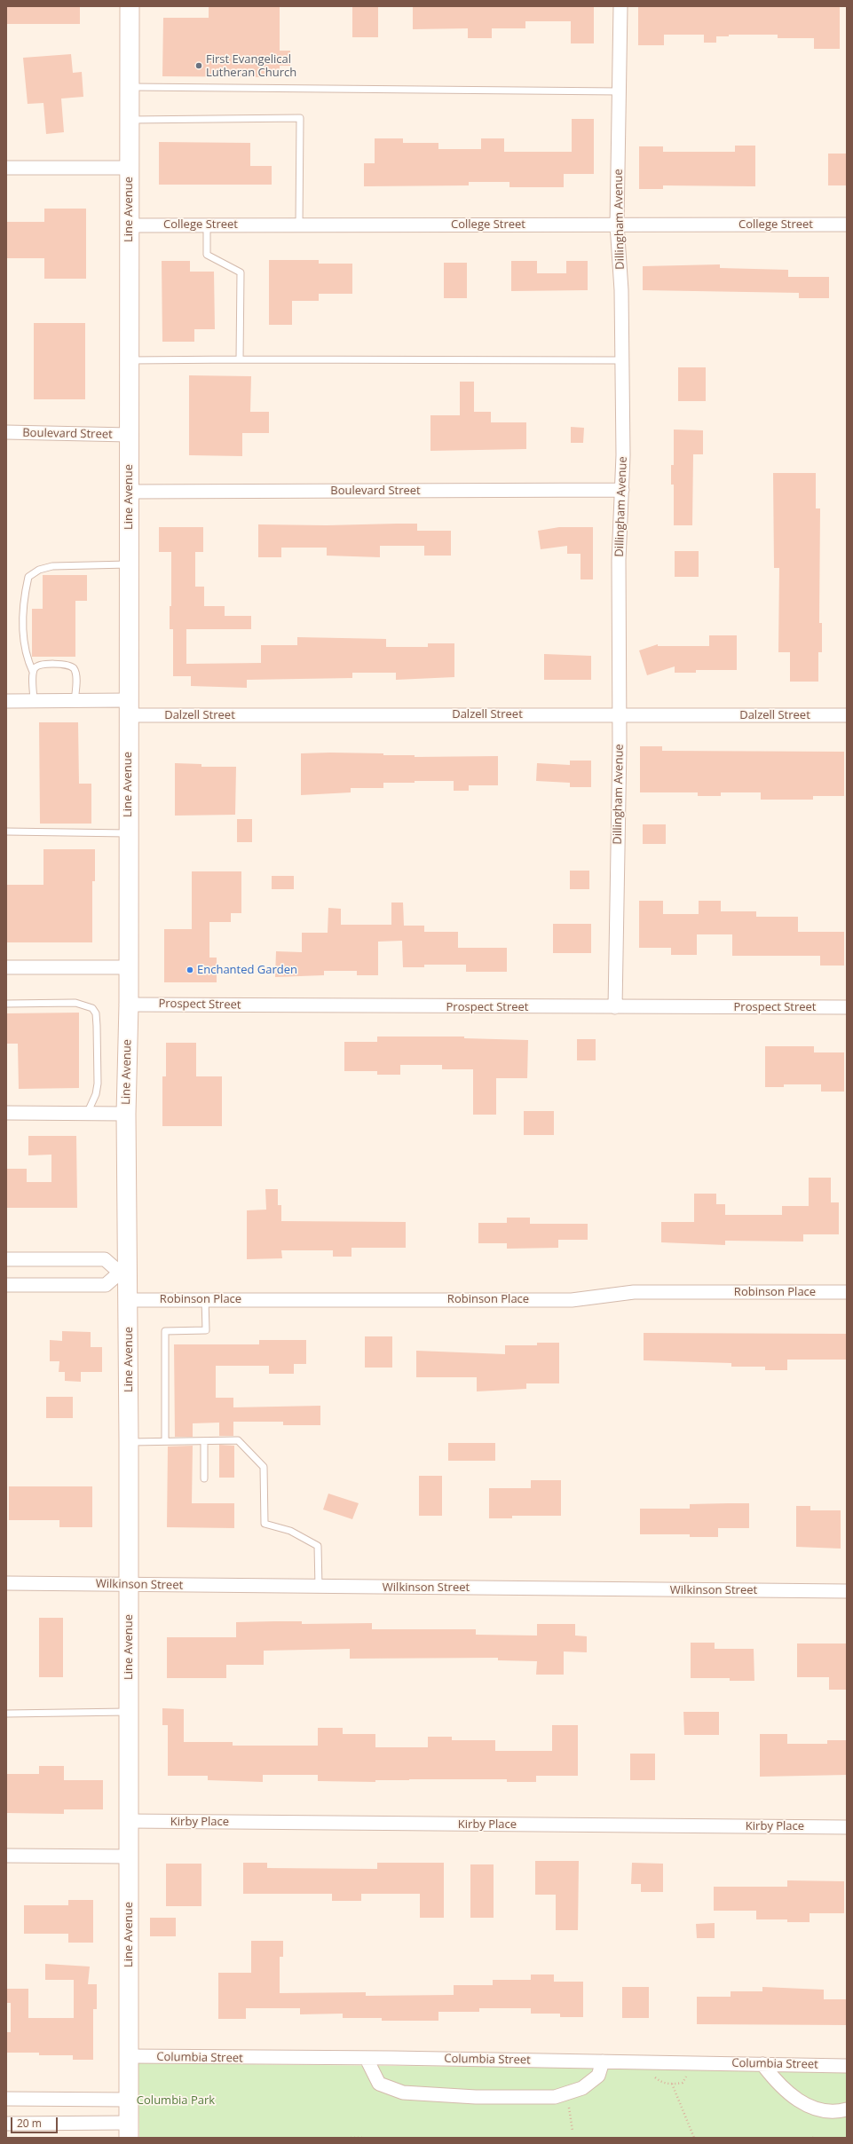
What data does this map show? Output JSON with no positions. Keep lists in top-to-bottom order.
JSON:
{
  "streets": {
    "main road": ["Line Avenue"],
    "street": [
      "Dillingham Avenue",
      "College Street",
      "Boulevard Street",
      "Dalzell Street",
      "Prospect Street",
      "Robinson Place",
      "Wilkinson Street",
      "Kirby Place",
      "Columbia Street"
    ]
  },
  "crossings": [
    ["Line Avenue", "College Street"],
    ["Line Avenue", "Boulevard Street"],
    ["Line Avenue", "Dalzell Street"],
    ["Line Avenue", "Prospect Street"],
    ["Line Avenue", "Robinson Place"],
    ["Line Avenue", "Wilkinson Street"],
    ["Line Avenue", "Kirby Place"],
    ["Line Avenue", "Columbia Street"],
    ["Dillingham Avenue", "College Street"],
    ["Dillingham Avenue", "Boulevard Street"],
    ["Dillingham Avenue", "Dalzell Street"],
    ["Dillingham Avenue", "Prospect Street"]
  ],
  "parks": ["Columbia Park"],
  "places": ["First Evangelical Lutheran Church", "Enchanted Garden"],
  "scale_bar": "20 m"
}
